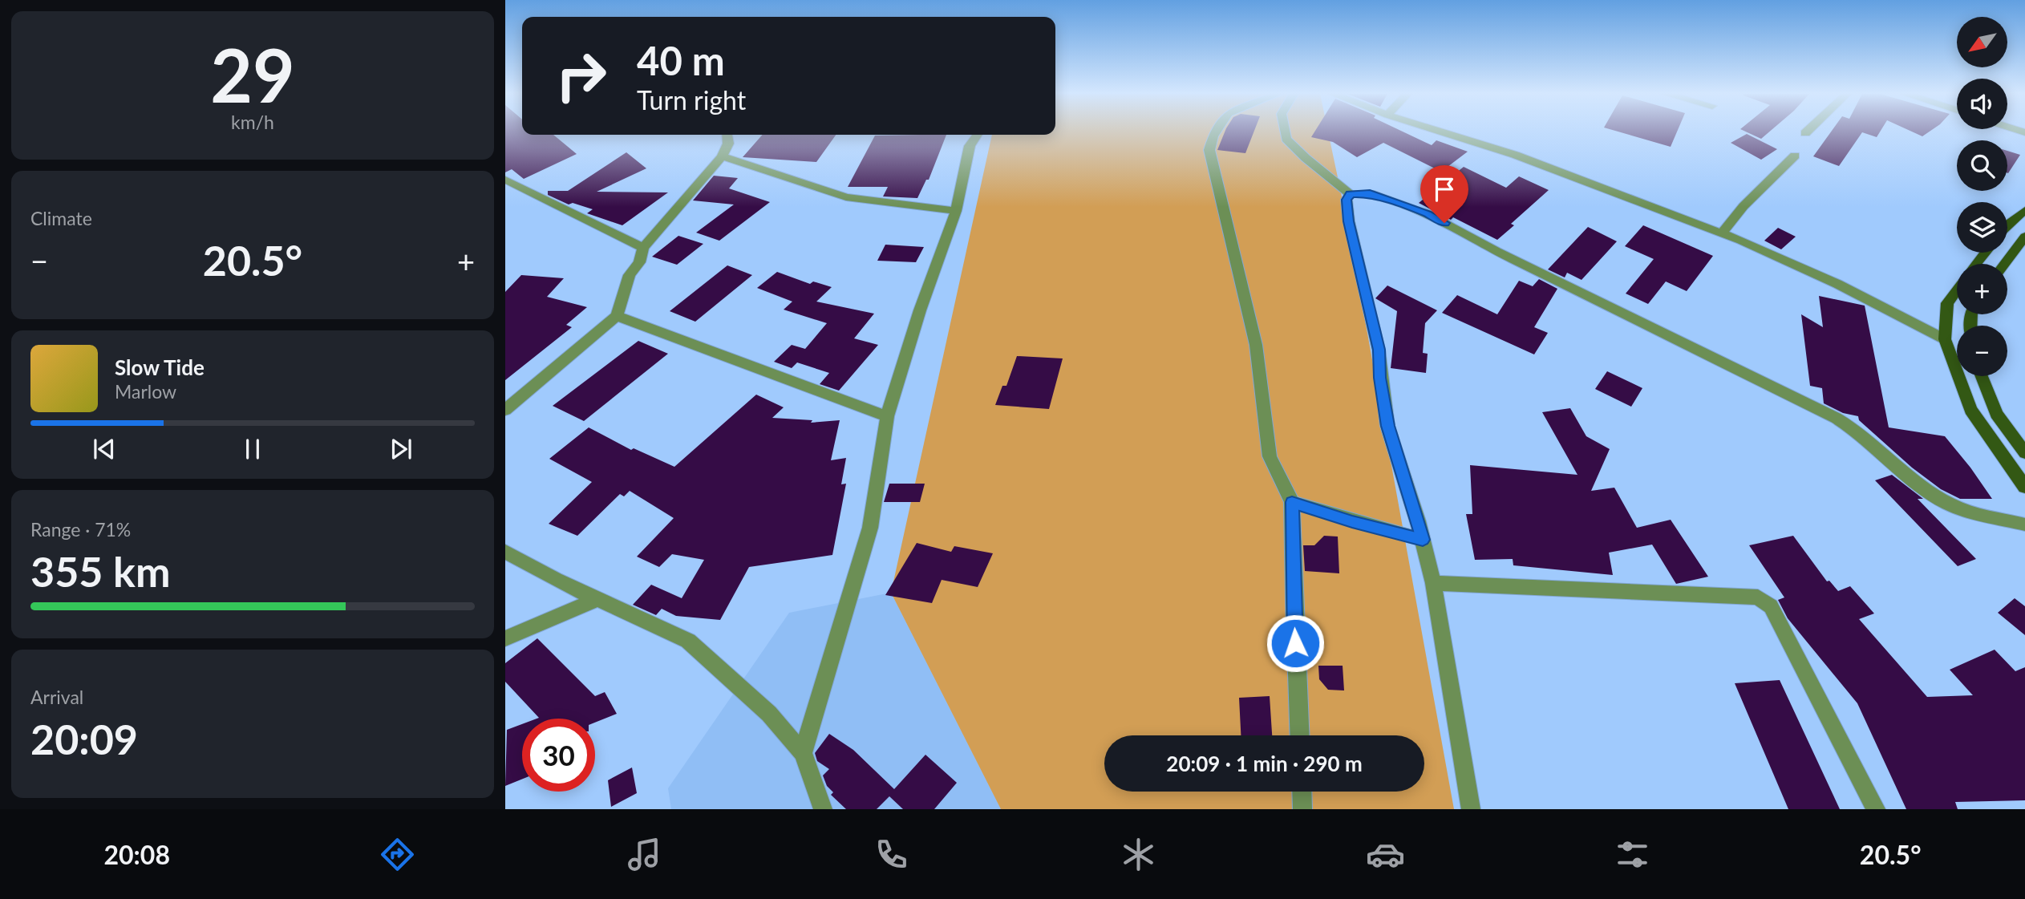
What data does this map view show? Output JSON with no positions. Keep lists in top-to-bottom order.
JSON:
{
  "north": "bottom left",
  "page": {
    "tile": [
      ["29", "km/h"],
      "Climate",
      ["Range · 71%", "355 km"],
      ["Arrival", "20:09"]
    ],
    "map_buttons": ["+", "−"],
    "turn": ["40 m", "Turn right"],
    "heat": ["−", "20.5°", "+"],
    "song": ["Slow Tide", "Marlow"],
    "limit": "30",
    "trip": "20:09 · 1 min · 290 m",
    "tabs": ["20:08", "20.5°"]
  }
}
